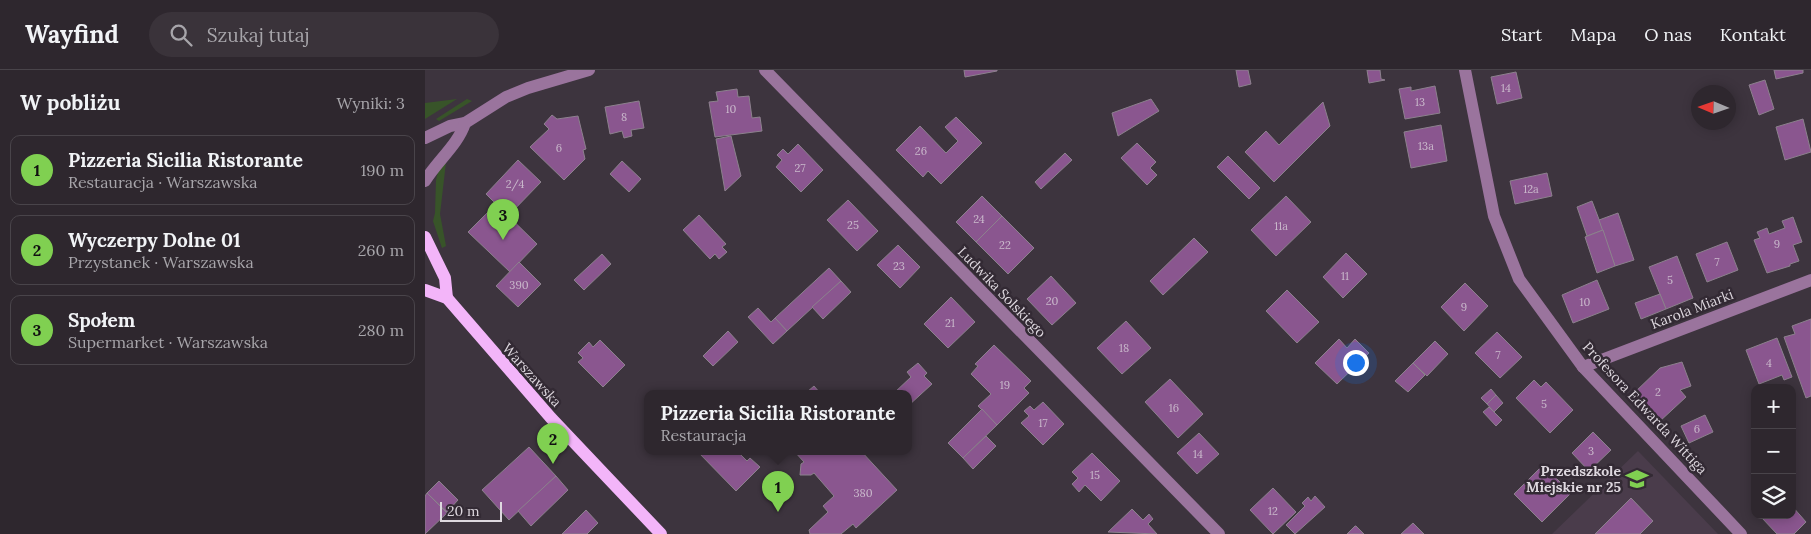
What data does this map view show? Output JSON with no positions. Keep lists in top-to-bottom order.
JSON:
{
  "streets": {
    "main road": ["Warszawska"],
    "street": ["Ludwika Solskiego", "Karola Miarki", "Profesora Edwarda Wittiga"]
  },
  "crossings": [
    ["Karola Miarki", "Profesora Edwarda Wittiga"]
  ],
  "places": {
    "school or university": ["Przedszkole Miejskie nr 25"]
  },
  "house_numbers": [
    "14",
    "13",
    "10",
    "8",
    "13a",
    "6",
    "26",
    "27",
    "2/4",
    "12a",
    "24",
    "25",
    "11a",
    "9",
    "22",
    "7",
    "23",
    "11",
    "5",
    "390",
    "20",
    "10",
    "9",
    "21",
    "18",
    "7",
    "4",
    "19",
    "2",
    "5",
    "16",
    "17",
    "6",
    "3",
    "14",
    "15",
    "380",
    "12"
  ],
  "scale_bar": "20 m",
  "north": "left",
  "page": {
    "header": "Wayfind",
    "search": "Szukaj tutaj",
    "nav": [
      "Start",
      "Mapa",
      "O nas",
      "Kontakt"
    ],
    "heading": ["W pobliżu", "Wyniki: 3"],
    "list": [
      {
        "mark": "1",
        "name": "Pizzeria Sicilia Ristorante",
        "note": "Restauracja · Warszawska",
        "value": "190 m"
      },
      {
        "mark": "2",
        "name": "Wyczerpy Dolne 01",
        "note": "Przystanek · Warszawska",
        "value": "260 m"
      },
      {
        "mark": "3",
        "name": "Społem",
        "note": "Supermarket · Warszawska",
        "value": "280 m"
      }
    ],
    "pins": ["3", "2", "1"],
    "map_buttons": ["+", "−"],
    "popup": ["Pizzeria Sicilia Ristorante", "Restauracja"],
    "scale": "20 m"
  }
}
